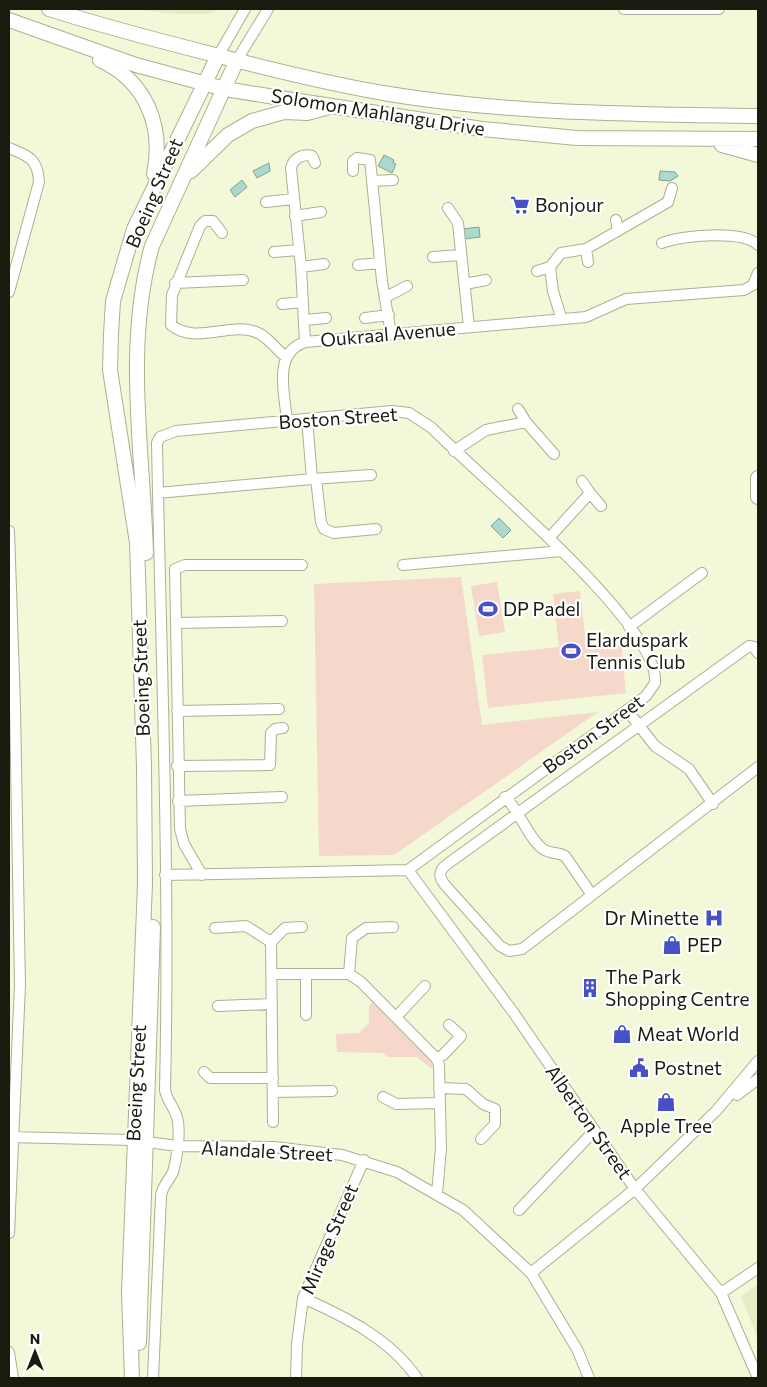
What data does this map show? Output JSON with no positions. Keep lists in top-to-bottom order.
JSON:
{
  "streets": {
    "main road": ["Solomon Mahlangu Drive", "Boeing Street"],
    "street": [
      "Oukraal Avenue",
      "Boston Street",
      "Alberton Street",
      "Alandale Street",
      "Mirage Street"
    ]
  },
  "crossings": [
    ["Solomon Mahlangu Drive", "Boeing Street"],
    ["Boeing Street", "Boston Street"],
    ["Boeing Street", "Alandale Street"],
    ["Boston Street", "Alberton Street"],
    ["Alandale Street", "Mirage Street"]
  ],
  "places": {
    "supermarket": ["Bonjour"],
    "sports": ["DP Padel", "Elarduspark Tennis Club"],
    "hospital": ["Dr Minette"],
    "shop": ["PEP", "Meat World", "Apple Tree"],
    "building": ["The Park Shopping Centre"],
    "public building": ["Postnet"]
  },
  "north": "top"
}
